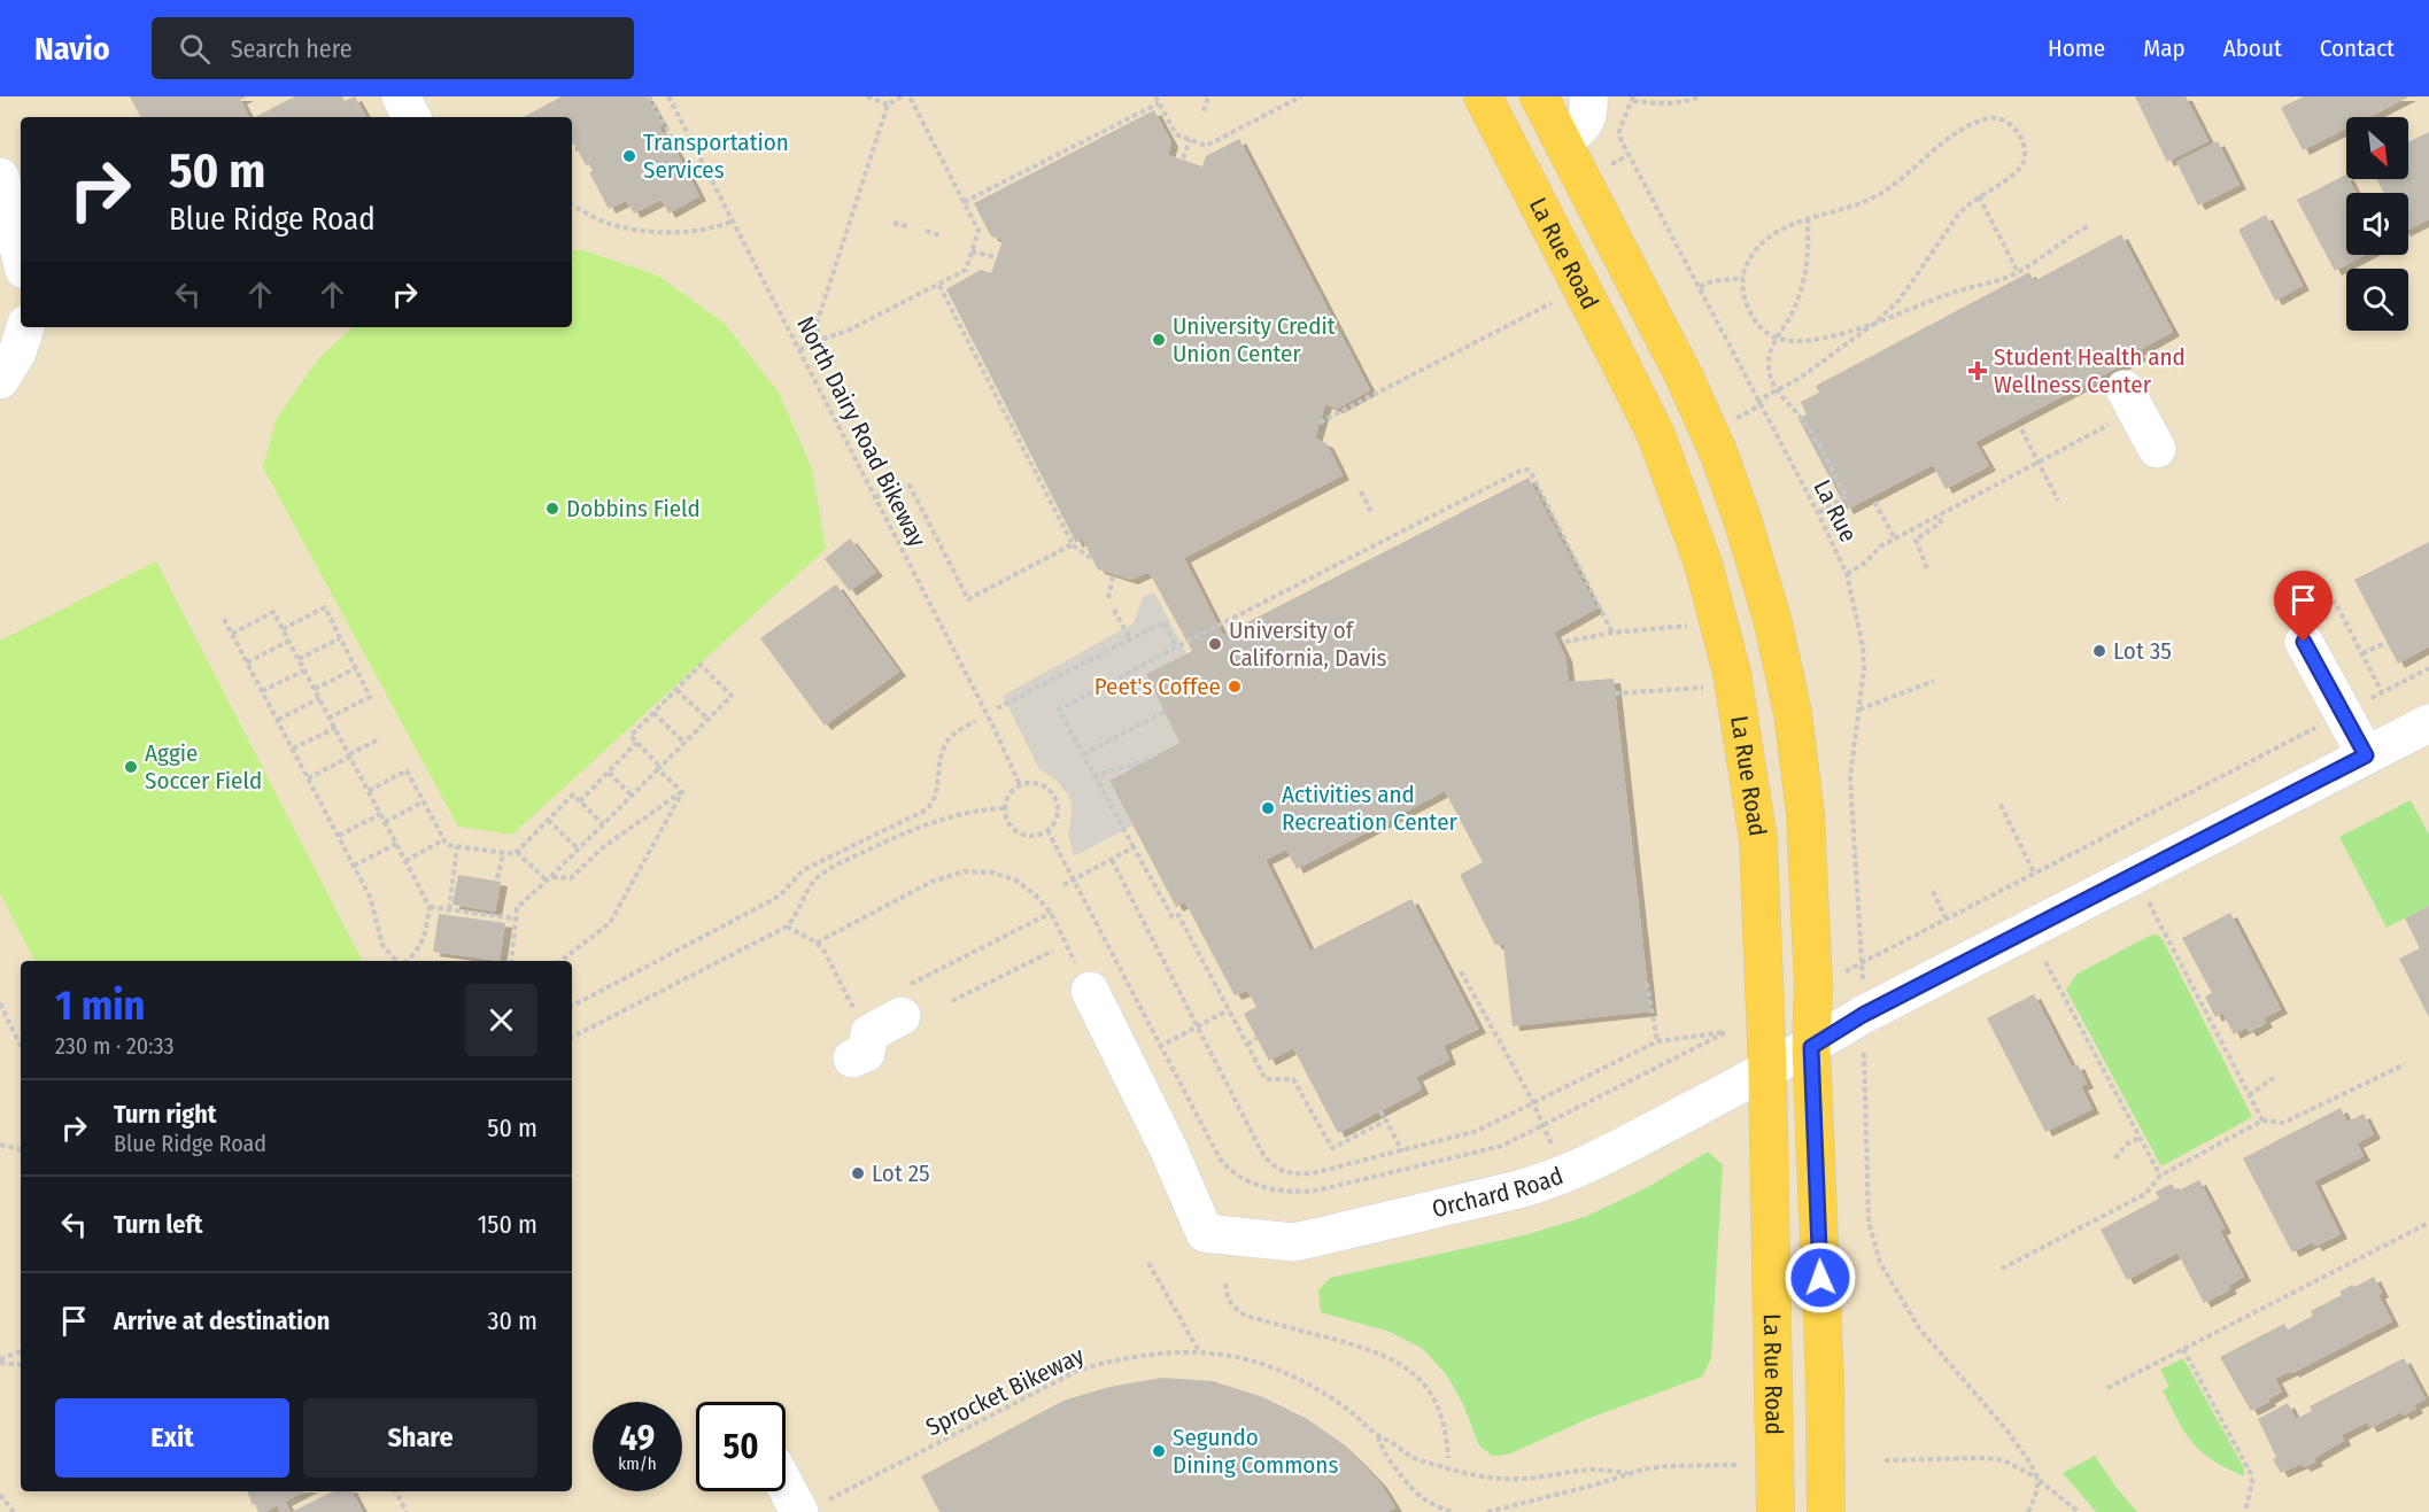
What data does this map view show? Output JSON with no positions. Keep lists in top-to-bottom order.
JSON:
{
  "streets": {
    "main road": ["La Rue Road"],
    "street": ["Orchard Road"],
    "path": ["North Dairy Road Bikeway", "La Rue", "Sprocket Bikeway"]
  },
  "crossings": [
    ["La Rue Road", "Orchard Road"]
  ],
  "places": {
    "other": [
      "Transportation Services",
      "University Credit Union Center",
      "Dobbins Field",
      "University of California, Davis",
      "Lot 35",
      "Peet's Coffee",
      "Aggie Soccer Field",
      "Activities and Recreation Center",
      "Lot 25",
      "Segundo Dining Commons"
    ],
    "health": ["Student Health and Wellness Center"]
  },
  "north": "bottom right",
  "page": {
    "header": "Navio",
    "search": "Search here",
    "nav": [
      "Home",
      "Map",
      "About",
      "Contact"
    ],
    "turn": ["50 m", "Blue Ridge Road"],
    "heading": ["1 min", "230 m · 20:33"],
    "list": [
      {
        "name": "Turn right",
        "note": "Blue Ridge Road",
        "value": "50 m"
      },
      {
        "name": "Turn left",
        "value": "150 m"
      },
      {
        "name": "Arrive at destination",
        "value": "30 m"
      }
    ],
    "buttons": ["Exit", "Share"],
    "speed": "49 km/h",
    "limit": "50"
  }
}
